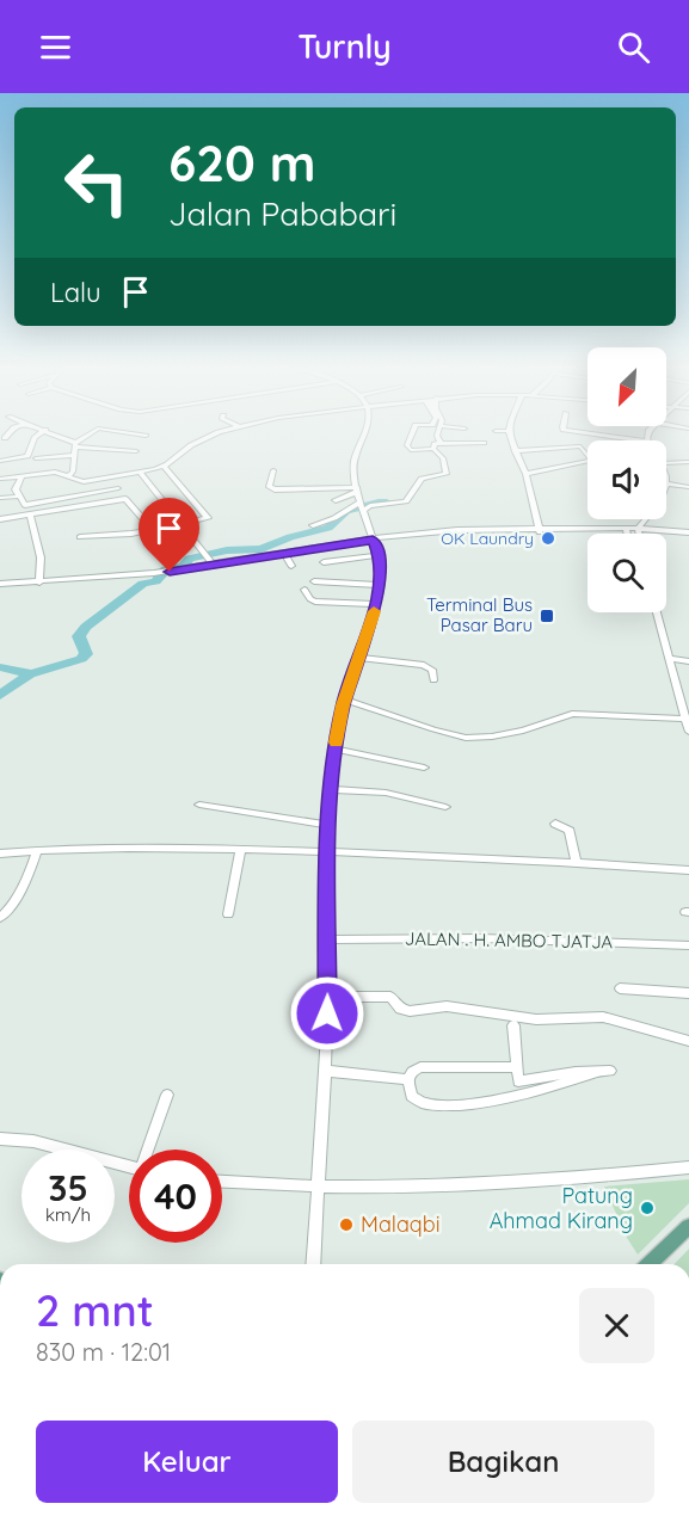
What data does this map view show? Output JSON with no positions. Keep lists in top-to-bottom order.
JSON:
{
  "streets": {
    "street": ["JALAN . H. AMBO TJATJA"]
  },
  "places": {
    "other": ["OK Laundry", "Patung Ahmad Kirang", "Malaqbi"],
    "transit": ["Terminal Bus Pasar Baru"]
  },
  "north": "bottom left",
  "page": {
    "header": "Turnly",
    "turn": ["620 m", "Jalan Pababari"],
    "then": "Lalu",
    "speed": "35 km/h",
    "limit": "40",
    "heading": ["2 mnt", "830 m · 12:01"],
    "buttons": ["Keluar", "Bagikan"]
  }
}
